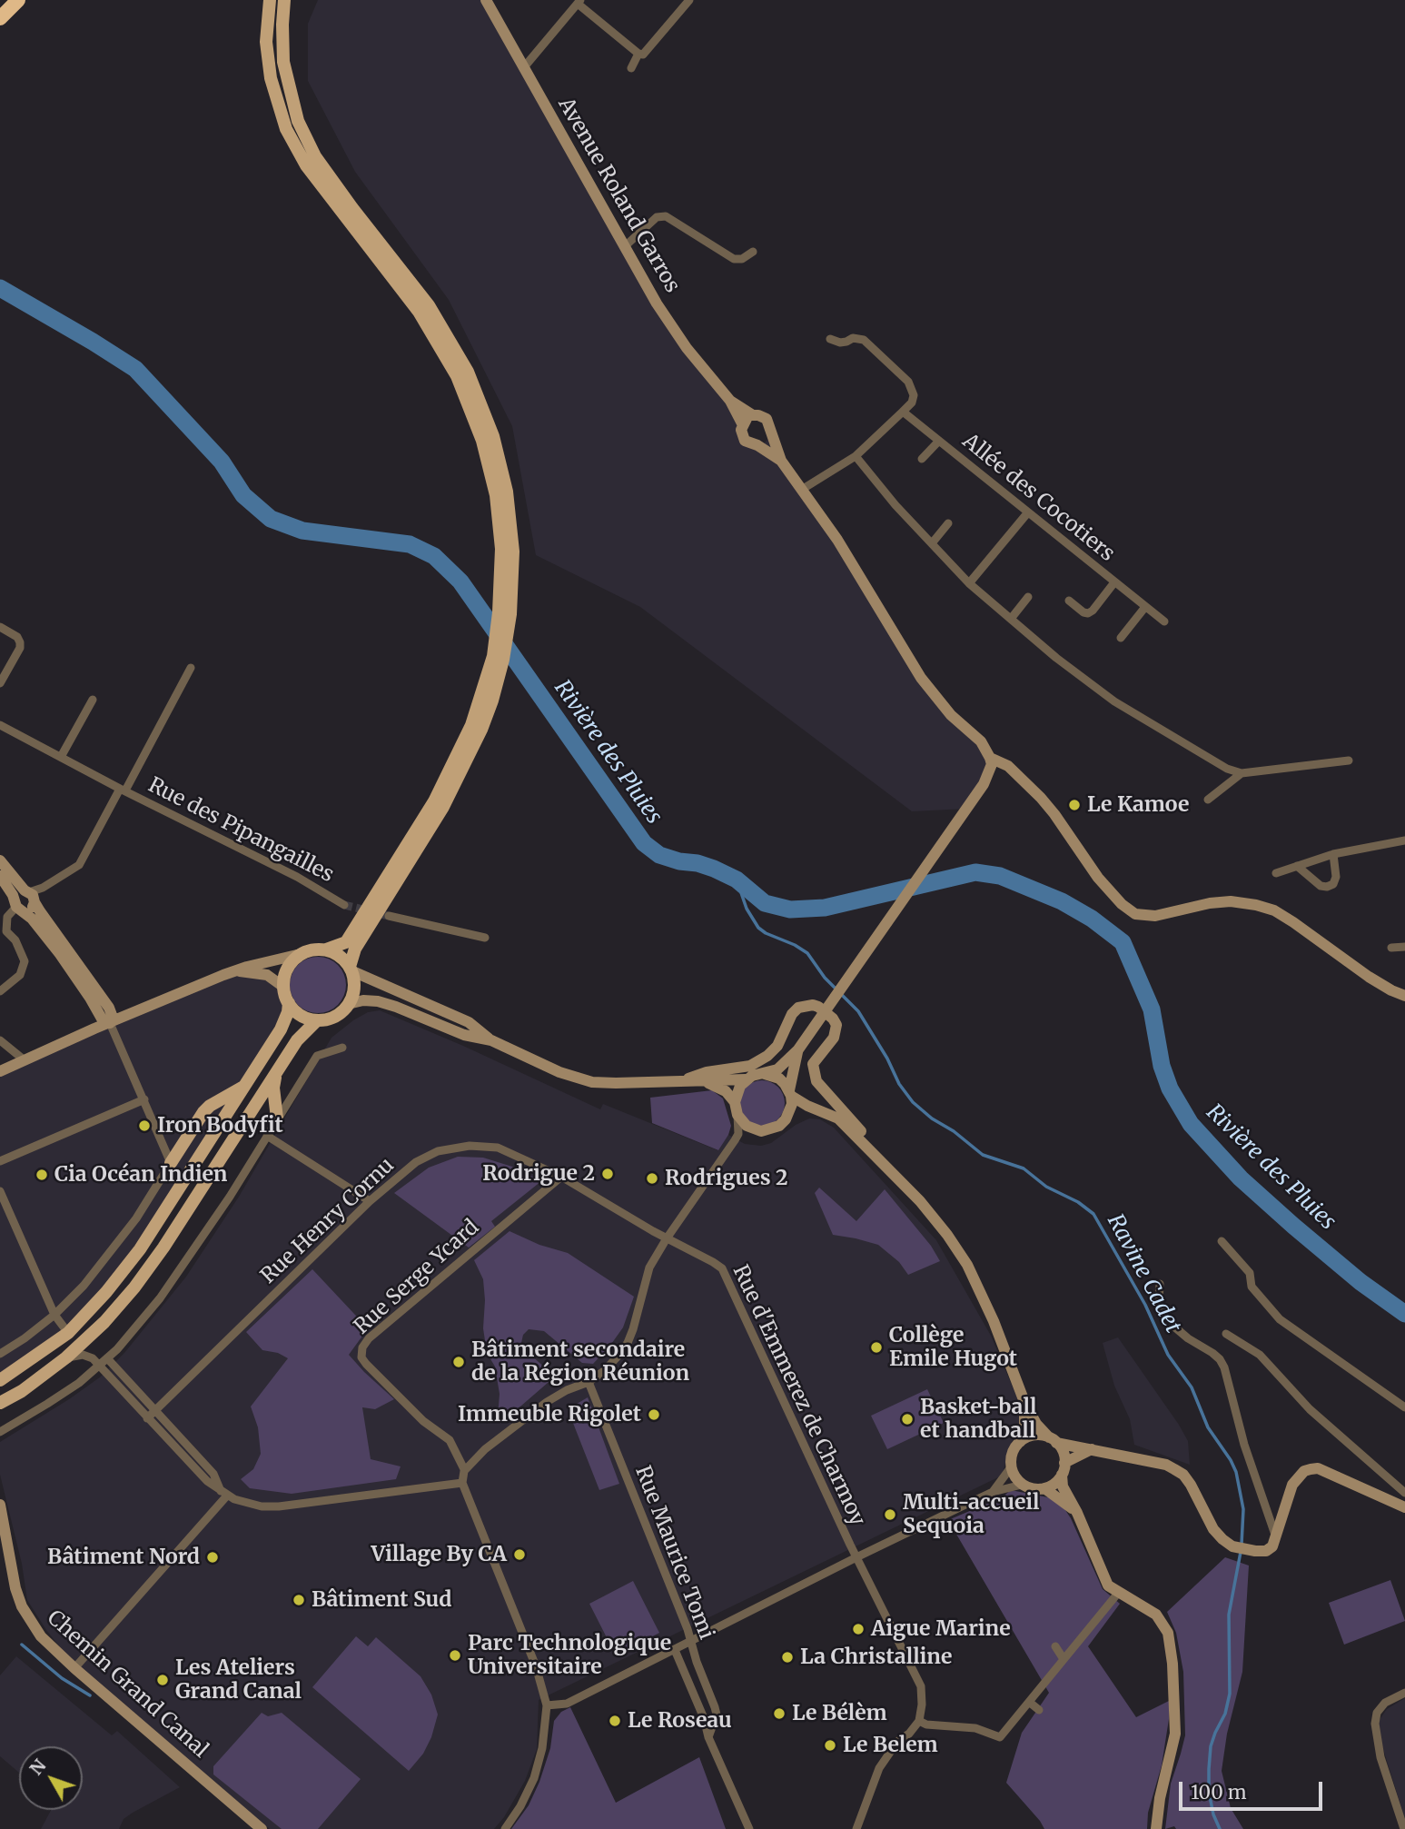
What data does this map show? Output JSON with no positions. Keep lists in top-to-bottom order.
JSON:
{
  "streets": {
    "main road": ["Avenue Roland Garros", "Chemin Grand Canal"],
    "street": [
      "Allée des Cocotiers",
      "Rue des Pipangailles",
      "Rue Henry Cornu",
      "Rue Serge Ycard",
      "Rue d'Emmerez de Charmoy",
      "Rue Maurice Tomi"
    ]
  },
  "crossings": [
    ["Rue Henry Cornu", "Rue Serge Ycard"],
    ["Rue Henry Cornu", "Rue d'Emmerez de Charmoy"]
  ],
  "water": ["Rivière des Pluies", "Ravine Cadet"],
  "places": [
    "Le Kamoe",
    "Iron Bodyfit",
    "Rodrigue 2",
    "Cia Océan Indien",
    "Rodrigues 2",
    "Collège Emile Hugot",
    "Bâtiment secondaire de la Région Réunion",
    "Immeuble Rigolet",
    "Basket-ball et handball",
    "Multi-accueil Sequoia",
    "Village By CA",
    "Bâtiment Nord",
    "Bâtiment Sud",
    "Aigue Marine",
    "Parc Technologique Universitaire",
    "La Christalline",
    "Les Ateliers Grand Canal",
    "Le Bélèm",
    "Le Roseau",
    "Le Belem"
  ],
  "scale_bar": "100 m",
  "north": "top left"
}
